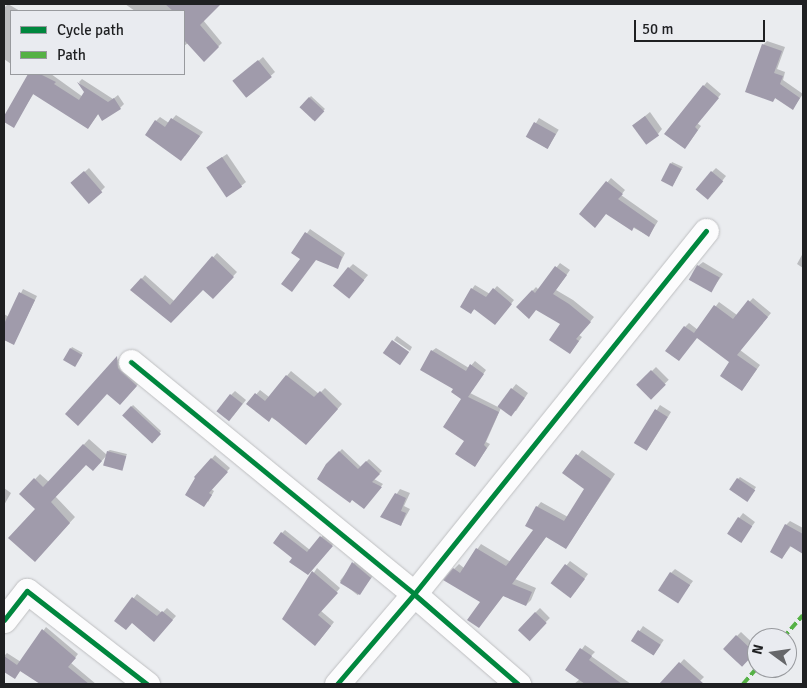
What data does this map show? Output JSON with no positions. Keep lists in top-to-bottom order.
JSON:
{
  "legend": ["Cycle path", "Path"],
  "scale_bar": "50 m",
  "north": "left"
}
